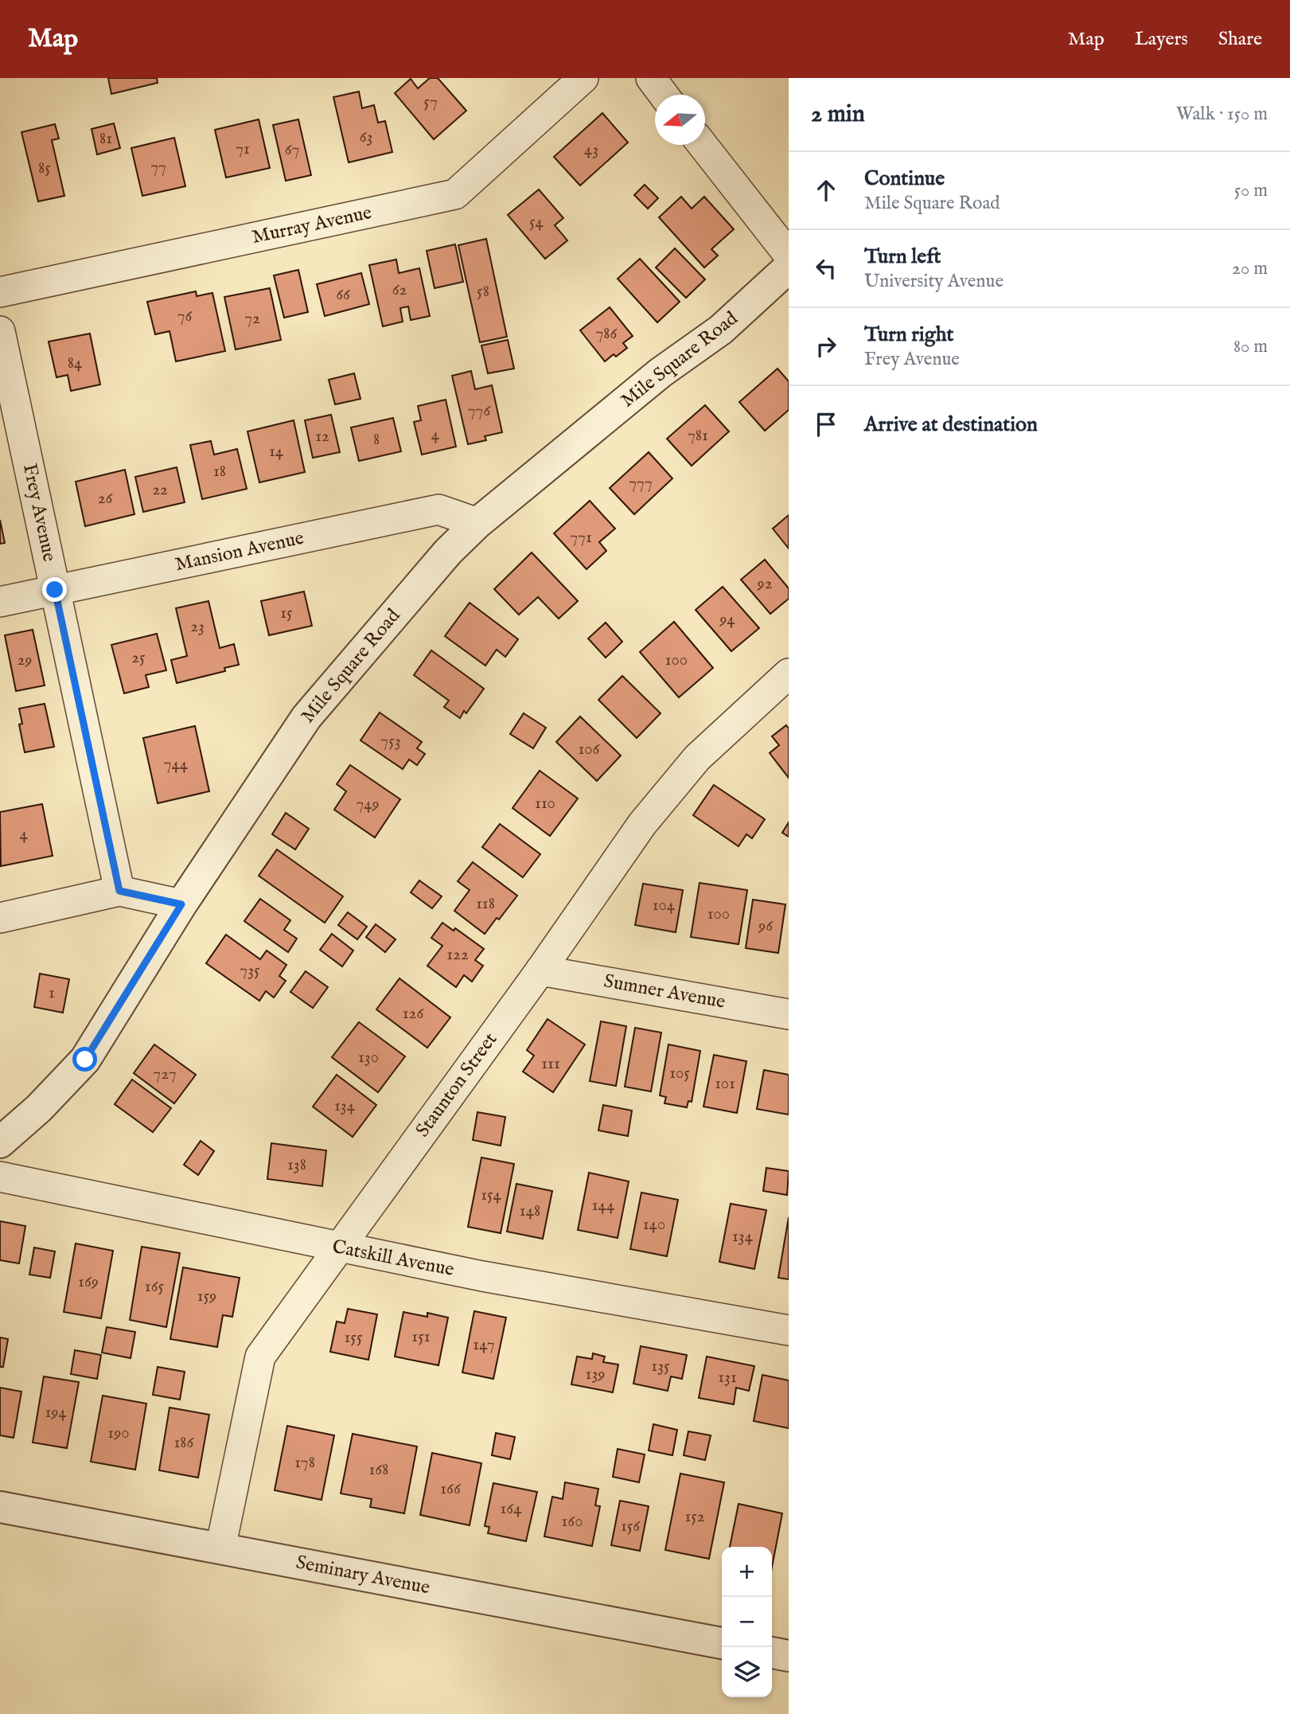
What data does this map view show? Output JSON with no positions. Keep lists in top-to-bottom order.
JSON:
{
  "streets": {
    "street": [
      "Murray Avenue",
      "Mile Square Road",
      "Frey Avenue",
      "Mansion Avenue",
      "Sumner Avenue",
      "Staunton Street",
      "Catskill Avenue",
      "Seminary Avenue"
    ]
  },
  "crossings": [
    ["Mile Square Road", "Mansion Avenue"],
    ["Frey Avenue", "Mansion Avenue"],
    ["Sumner Avenue", "Staunton Street"],
    ["Staunton Street", "Catskill Avenue"],
    ["Staunton Street", "Seminary Avenue"]
  ],
  "house_numbers": [
    "57",
    "63",
    "81",
    "71",
    "67",
    "43",
    "77",
    "85",
    "54",
    "62",
    "58",
    "66",
    "76",
    "72",
    "786",
    "84",
    "776",
    "4",
    "781",
    "12",
    "8",
    "14",
    "18",
    "777",
    "22",
    "26",
    "771",
    "92",
    "15",
    "94",
    "23",
    "25",
    "29",
    "100",
    "753",
    "106",
    "744",
    "110",
    "749",
    "4",
    "118",
    "104",
    "100",
    "96",
    "122",
    "735",
    "1",
    "126",
    "130",
    "111",
    "105",
    "727",
    "101",
    "134",
    "138",
    "154",
    "144",
    "148",
    "140",
    "134",
    "169",
    "165",
    "159",
    "151",
    "155",
    "147",
    "135",
    "139",
    "131",
    "194",
    "190",
    "186",
    "178",
    "168",
    "166",
    "164",
    "152",
    "160",
    "156"
  ],
  "north": "left",
  "page": {
    "header": "Map",
    "nav": ["Map", "Layers", "Share"],
    "heading": ["2 min", "Walk · 150 m"],
    "list": [
      ["Continue", "Mile Square Road", "50 m"],
      ["Turn left", "University Avenue", "20 m"],
      ["Turn right", "Frey Avenue", "80 m"],
      "Arrive at destination"
    ],
    "map_buttons": ["+", "−"]
  }
}
